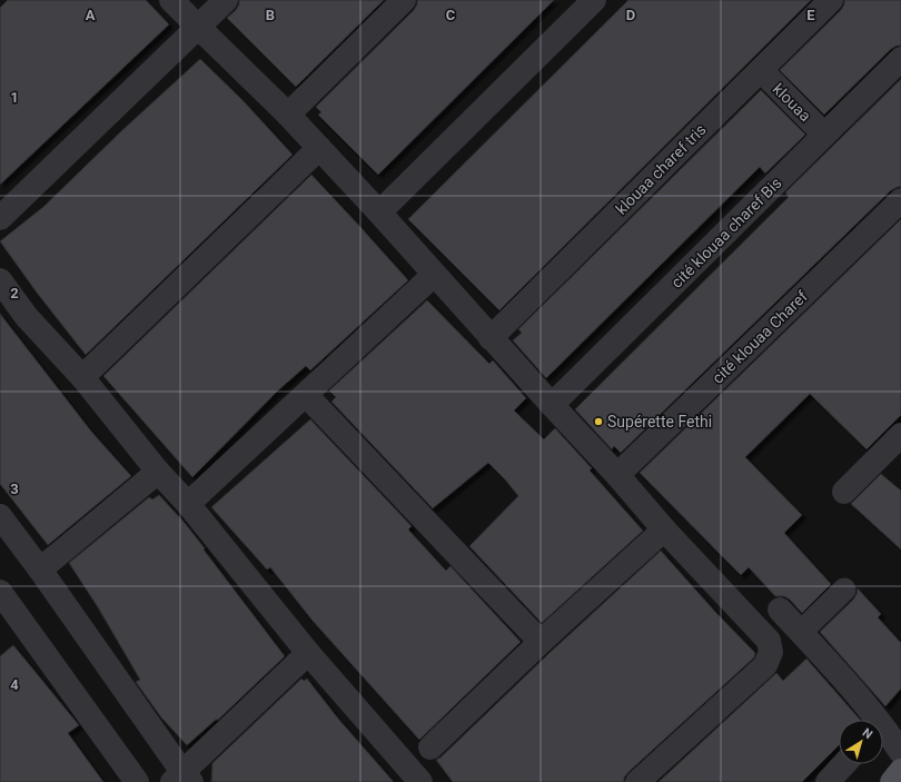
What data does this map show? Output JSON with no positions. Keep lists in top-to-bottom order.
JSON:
{
  "streets": {
    "street": [
      "klouaa",
      "klouaa charef tris",
      "cité klouaa charef Bis",
      "cité klouaa Charef"
    ]
  },
  "crossings": [
    ["klouaa", "klouaa charef tris"],
    ["klouaa", "cité klouaa charef Bis"]
  ],
  "places": ["Supérette Fethi"],
  "north": "top right",
  "grid": {
    "columns": [
      "A",
      "B",
      "C",
      "D",
      "E"
    ],
    "rows": [
      "1",
      "2",
      "3",
      "4"
    ]
  }
}
